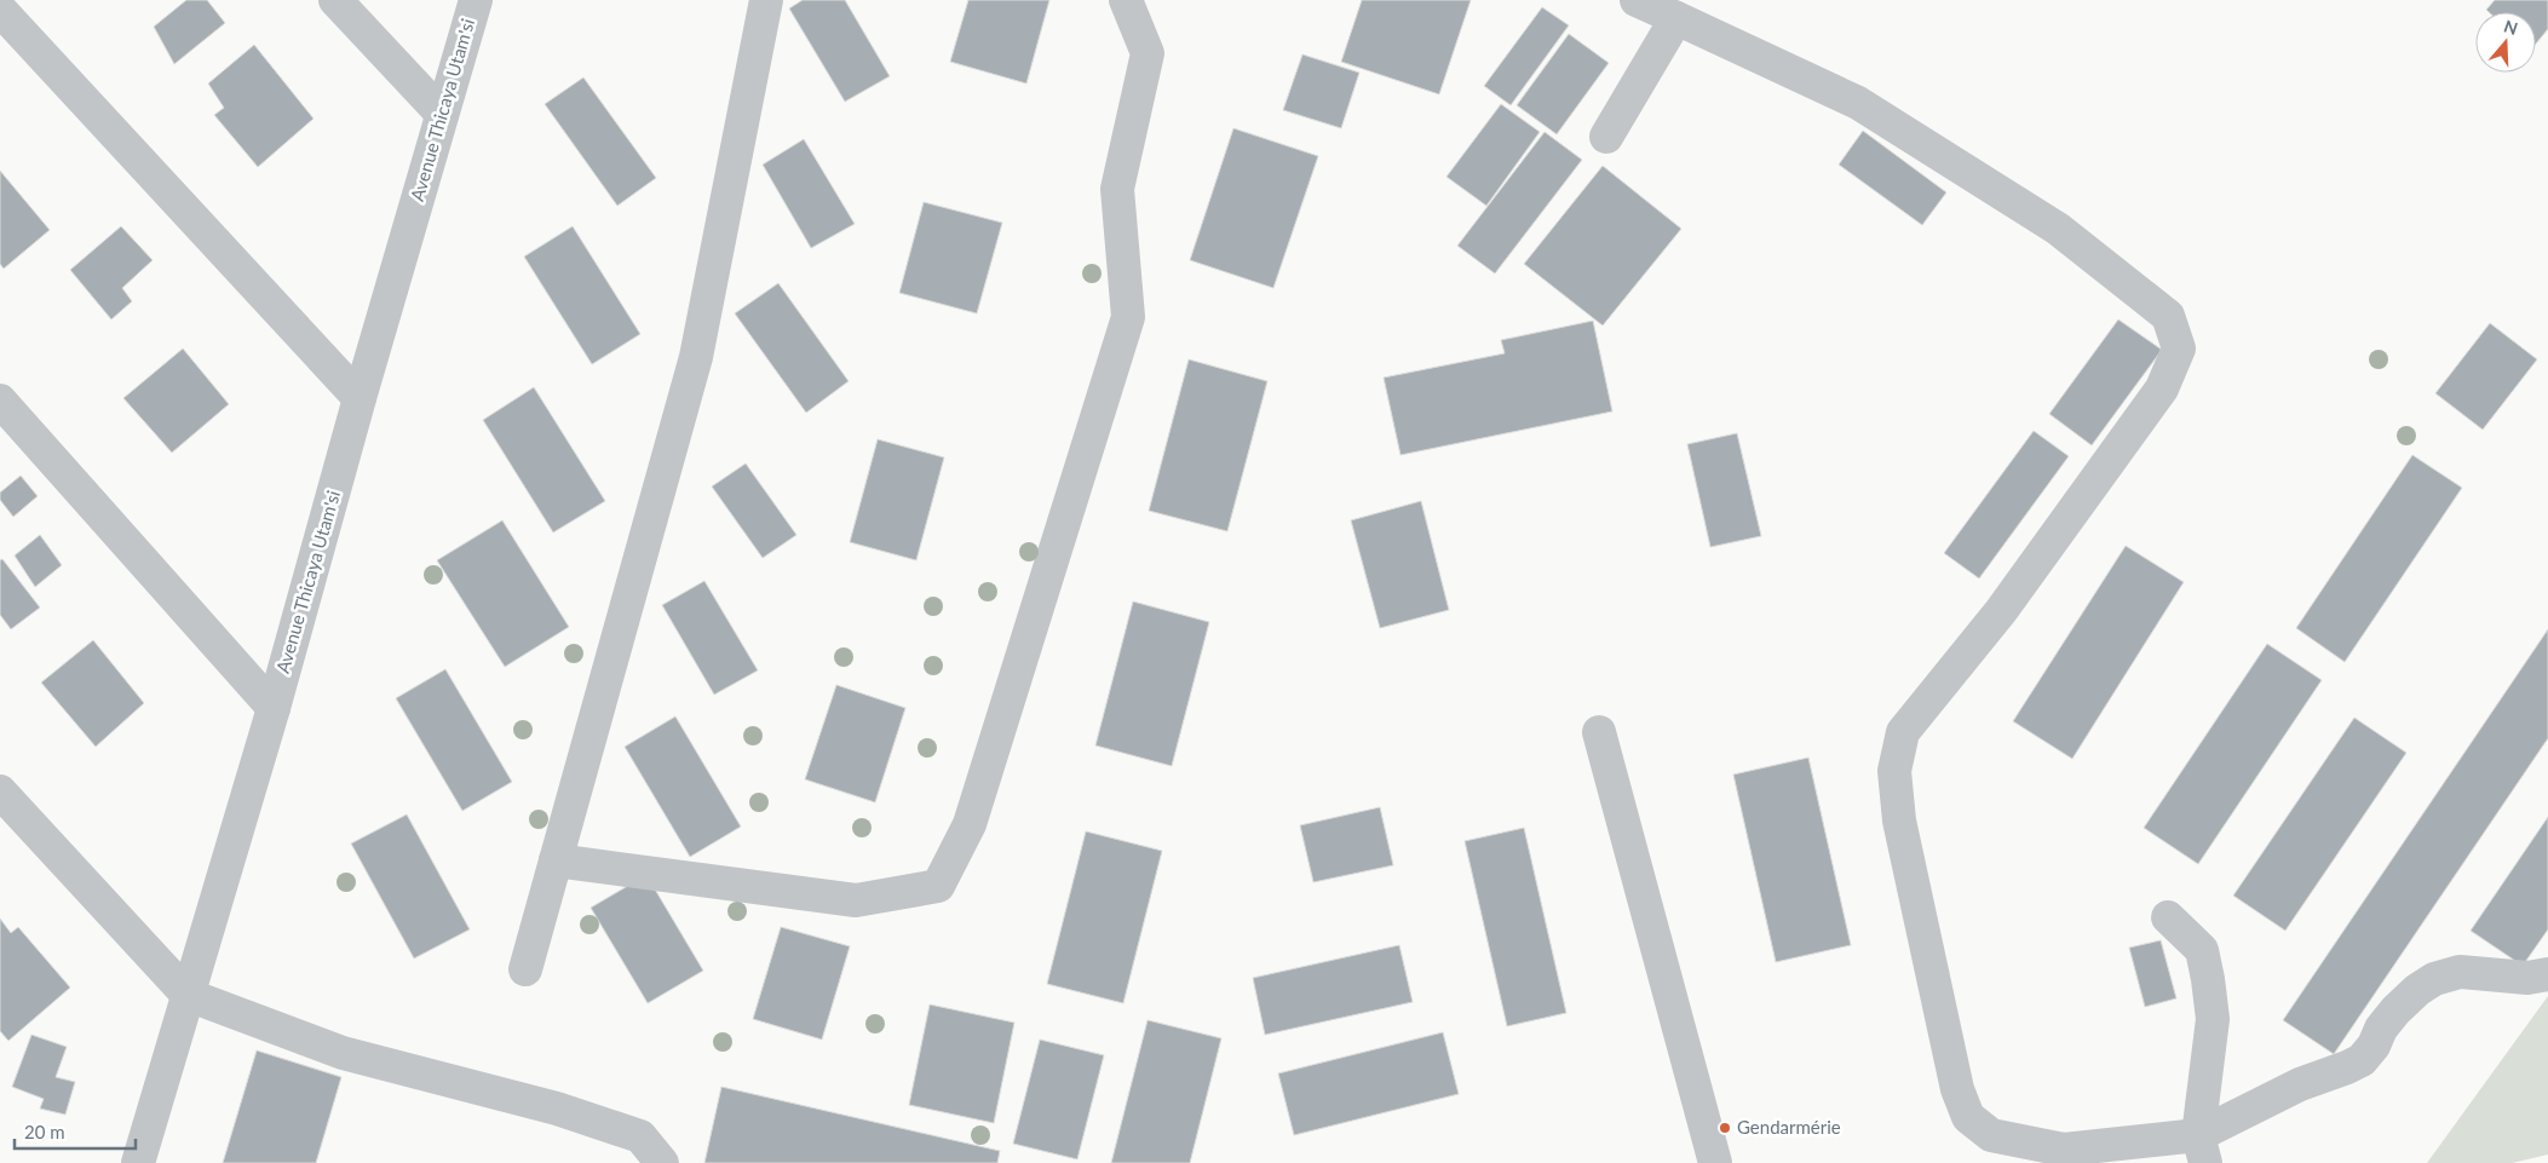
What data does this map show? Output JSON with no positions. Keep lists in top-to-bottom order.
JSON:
{
  "streets": {
    "street": ["Avenue Thicaya Utam'si"]
  },
  "places": ["Gendarmérie"],
  "scale_bar": "20 m",
  "north": "top"
}
